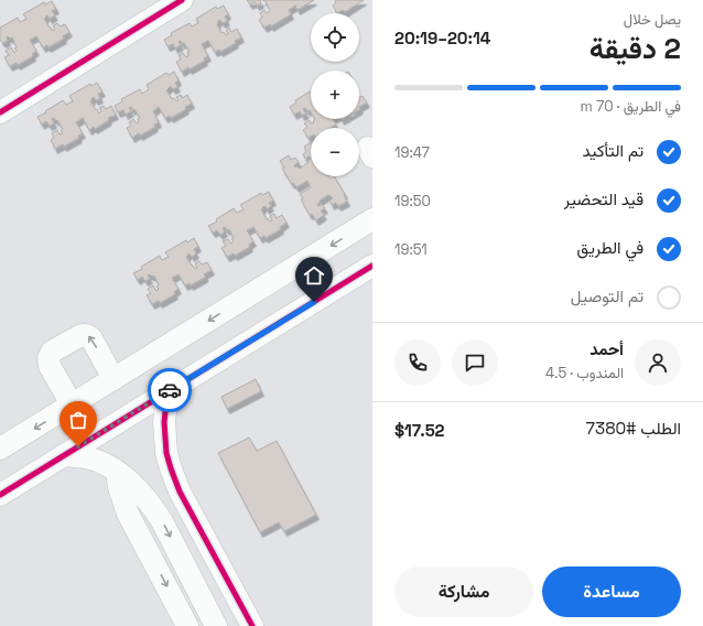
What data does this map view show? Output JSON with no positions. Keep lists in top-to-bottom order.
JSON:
{
  "page": {
    "heading": ["2 دقيقة", "يصل خلال", "20:14–20:19"],
    "panel": [
      "أحمد",
      "المندوب · 4.5",
      "الطلب #7380",
      "$17.52"
    ],
    "map_buttons": ["+", "−"],
    "bar": "في الطريق · 70 m",
    "list": [
      ["تم التأكيد", "19:47"],
      ["قيد التحضير", "19:50"],
      ["في الطريق", "19:51"],
      "تم التوصيل"
    ],
    "buttons": ["مساعدة", "مشاركة"]
  }
}
